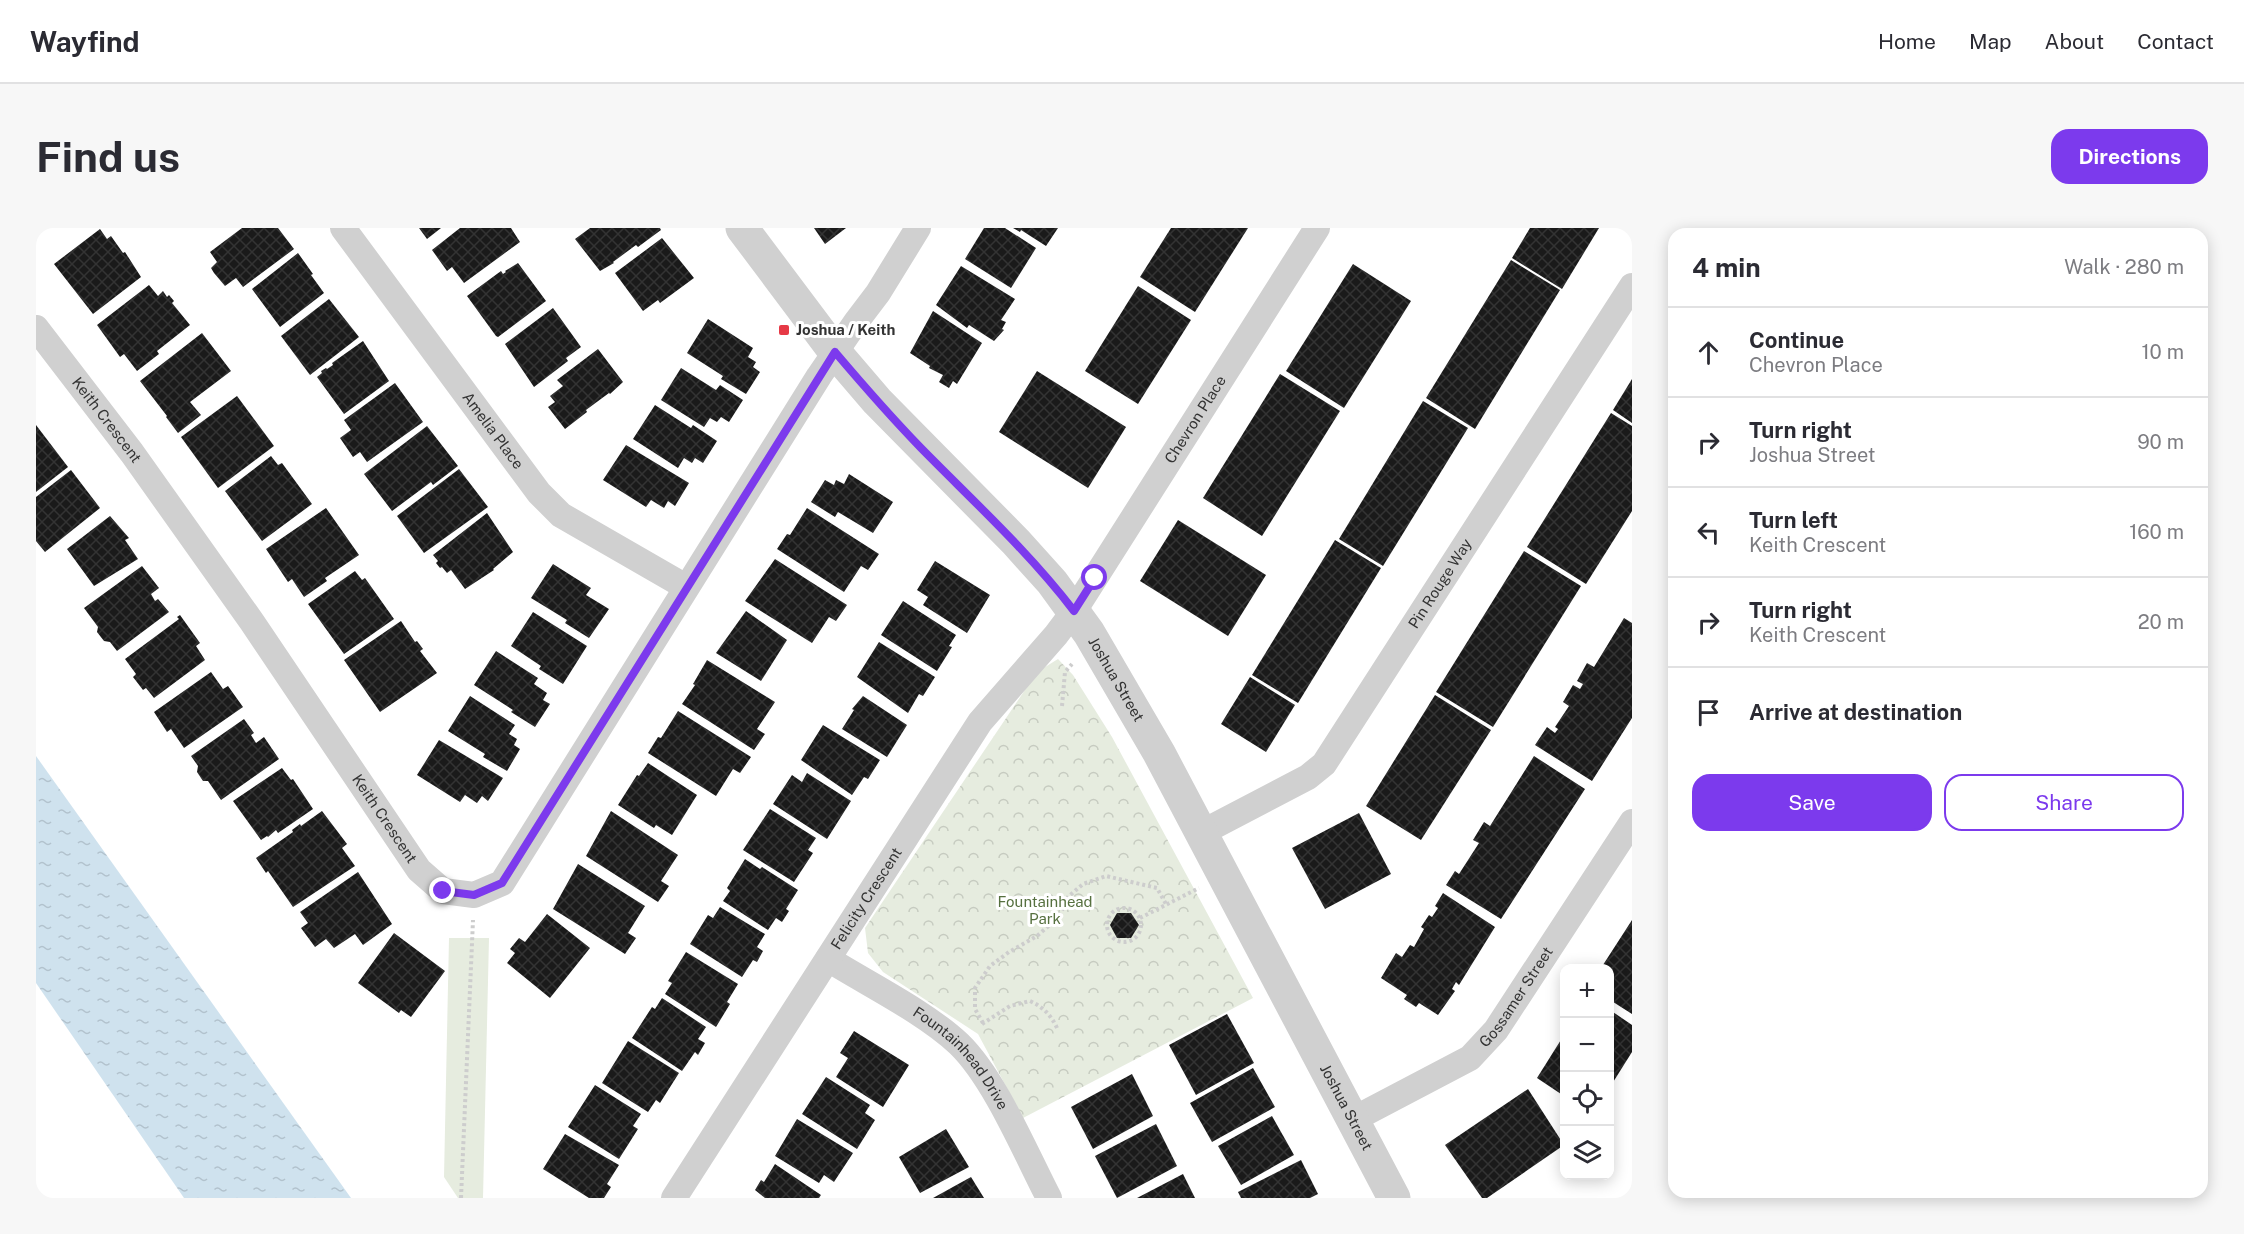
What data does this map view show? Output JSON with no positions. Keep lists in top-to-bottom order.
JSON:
{
  "streets": {
    "street": [
      "Keith Crescent",
      "Chevron Place",
      "Amelia Place",
      "Pin Rouge Way",
      "Joshua Street",
      "Felicity Crescent",
      "Gossamer Street",
      "Fountainhead Drive"
    ]
  },
  "crossings": [
    ["Chevron Place", "Joshua Street"],
    ["Chevron Place", "Felicity Crescent"],
    ["Pin Rouge Way", "Joshua Street"],
    ["Joshua Street", "Felicity Crescent"],
    ["Joshua Street", "Gossamer Street"],
    ["Felicity Crescent", "Fountainhead Drive"]
  ],
  "parks": ["Fountainhead Park"],
  "places": {
    "transit": ["Joshua / Keith"]
  },
  "page": {
    "header": "Wayfind",
    "nav": [
      "Home",
      "Map",
      "About",
      "Contact"
    ],
    "buttons": [
      "Directions",
      ["Save", "Share"]
    ],
    "title": "Find us",
    "heading": ["4 min", "Walk · 280 m"],
    "list": [
      ["Continue", "Chevron Place", "10 m"],
      ["Turn right", "Joshua Street", "90 m"],
      ["Turn left", "Keith Crescent", "160 m"],
      ["Turn right", "Keith Crescent", "20 m"],
      "Arrive at destination"
    ],
    "map_buttons": ["+", "−"]
  }
}
